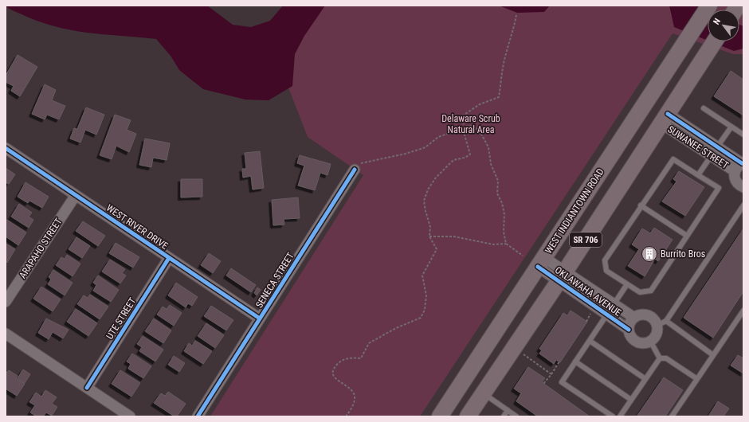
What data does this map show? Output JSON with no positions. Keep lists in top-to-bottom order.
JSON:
{
  "streets": {
    "main road": ["WEST INDIANTOWN ROAD", "SR 706"],
    "street": [
      "SUWANEE STREET",
      "WEST RIVER DRIVE",
      "ARAPAHO STREET",
      "SENECA STREET",
      "OKLAWAHA AVENUE",
      "UTE STREET"
    ]
  },
  "crossings": [
    ["SUWANEE STREET", "SR 706"],
    ["WEST INDIANTOWN ROAD", "OKLAWAHA AVENUE"],
    ["WEST RIVER DRIVE", "ARAPAHO STREET"],
    ["WEST RIVER DRIVE", "SENECA STREET"],
    ["WEST RIVER DRIVE", "UTE STREET"],
    ["SR 706", "OKLAWAHA AVENUE"]
  ],
  "parks": ["Delaware Scrub Natural Area"],
  "places": {
    "building": ["Burrito Bros"]
  },
  "north": "top left"
}
